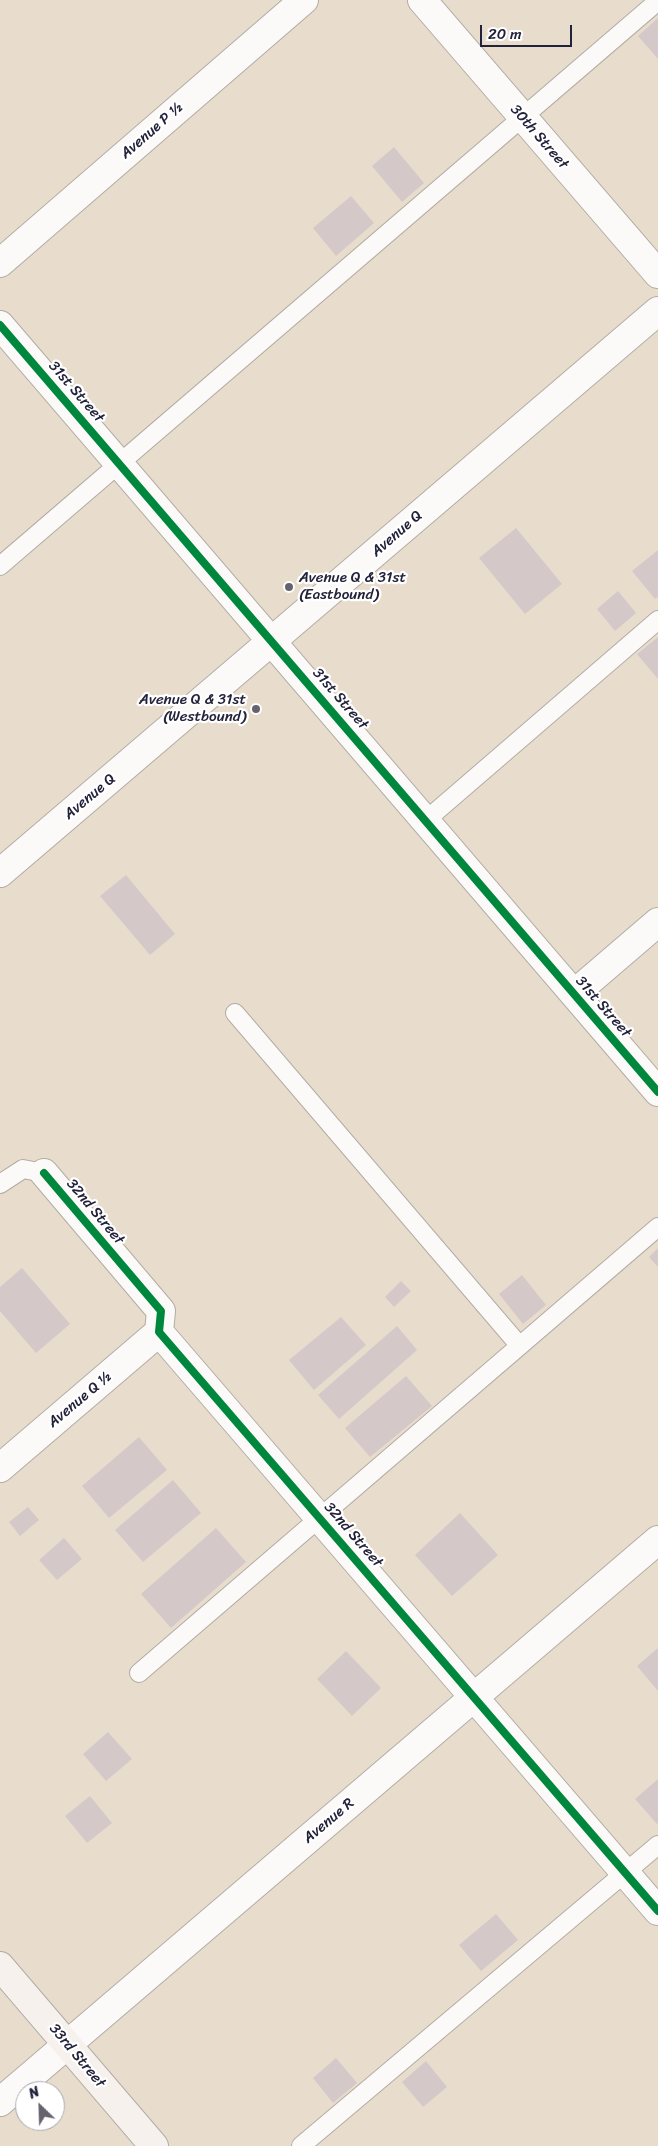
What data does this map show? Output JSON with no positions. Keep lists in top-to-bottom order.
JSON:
{
  "streets": {
    "street": [
      "Avenue P ½",
      "30th Street",
      "31st Street",
      "Avenue Q",
      "32nd Street",
      "Avenue Q ½",
      "Avenue R",
      "33rd Street"
    ]
  },
  "crossings": [
    ["31st Street", "Avenue Q"],
    ["32nd Street", "Avenue Q ½"],
    ["32nd Street", "Avenue R"],
    ["Avenue R", "33rd Street"]
  ],
  "places": ["Avenue Q & 31st (Eastbound)", "Avenue Q & 31st (Westbound)"],
  "scale_bar": "20 m",
  "north": "top left"
}
